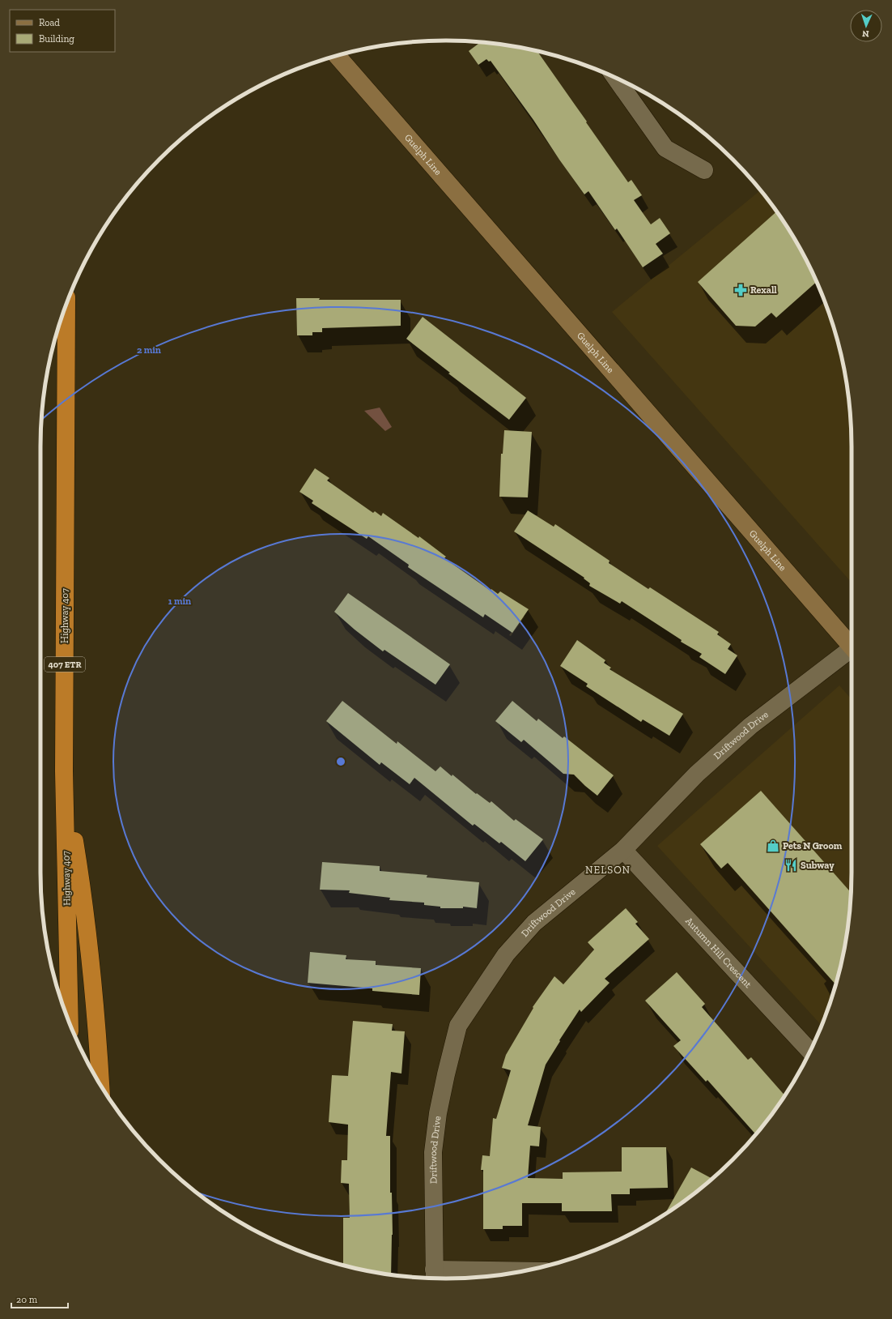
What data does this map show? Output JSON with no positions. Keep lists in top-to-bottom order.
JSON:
{
  "streets": {
    "highway": ["Highway 407", "407 ETR"],
    "main road": ["Guelph Line"],
    "street": ["Driftwood Drive", "Autumn Hill Crescent"]
  },
  "crossings": [
    ["Driftwood Drive", "Autumn Hill Crescent"]
  ],
  "districts": ["NELSON"],
  "places": {
    "pharmacy": ["Rexall"],
    "shop": ["Pets N Groom"],
    "restaurant": ["Subway"]
  },
  "legend": ["Road", "Building"],
  "scale_bar": "20 m",
  "north": "bottom",
  "rings": ["2 min", "1 min"]
}
